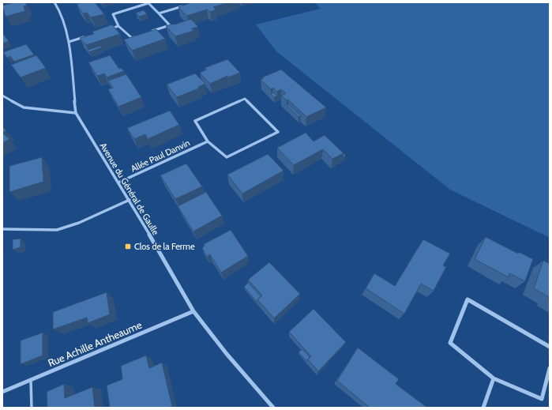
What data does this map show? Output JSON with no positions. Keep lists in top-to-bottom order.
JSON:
{
  "streets": {
    "street": ["Allée Paul Danvin", "Avenue du Général de Gaulle", "Rue Achille Antheaume"]
  },
  "crossings": [
    ["Allée Paul Danvin", "Avenue du Général de Gaulle"],
    ["Avenue du Général de Gaulle", "Rue Achille Antheaume"]
  ],
  "places": {
    "transit": ["Clos de la Ferme"]
  }
}
